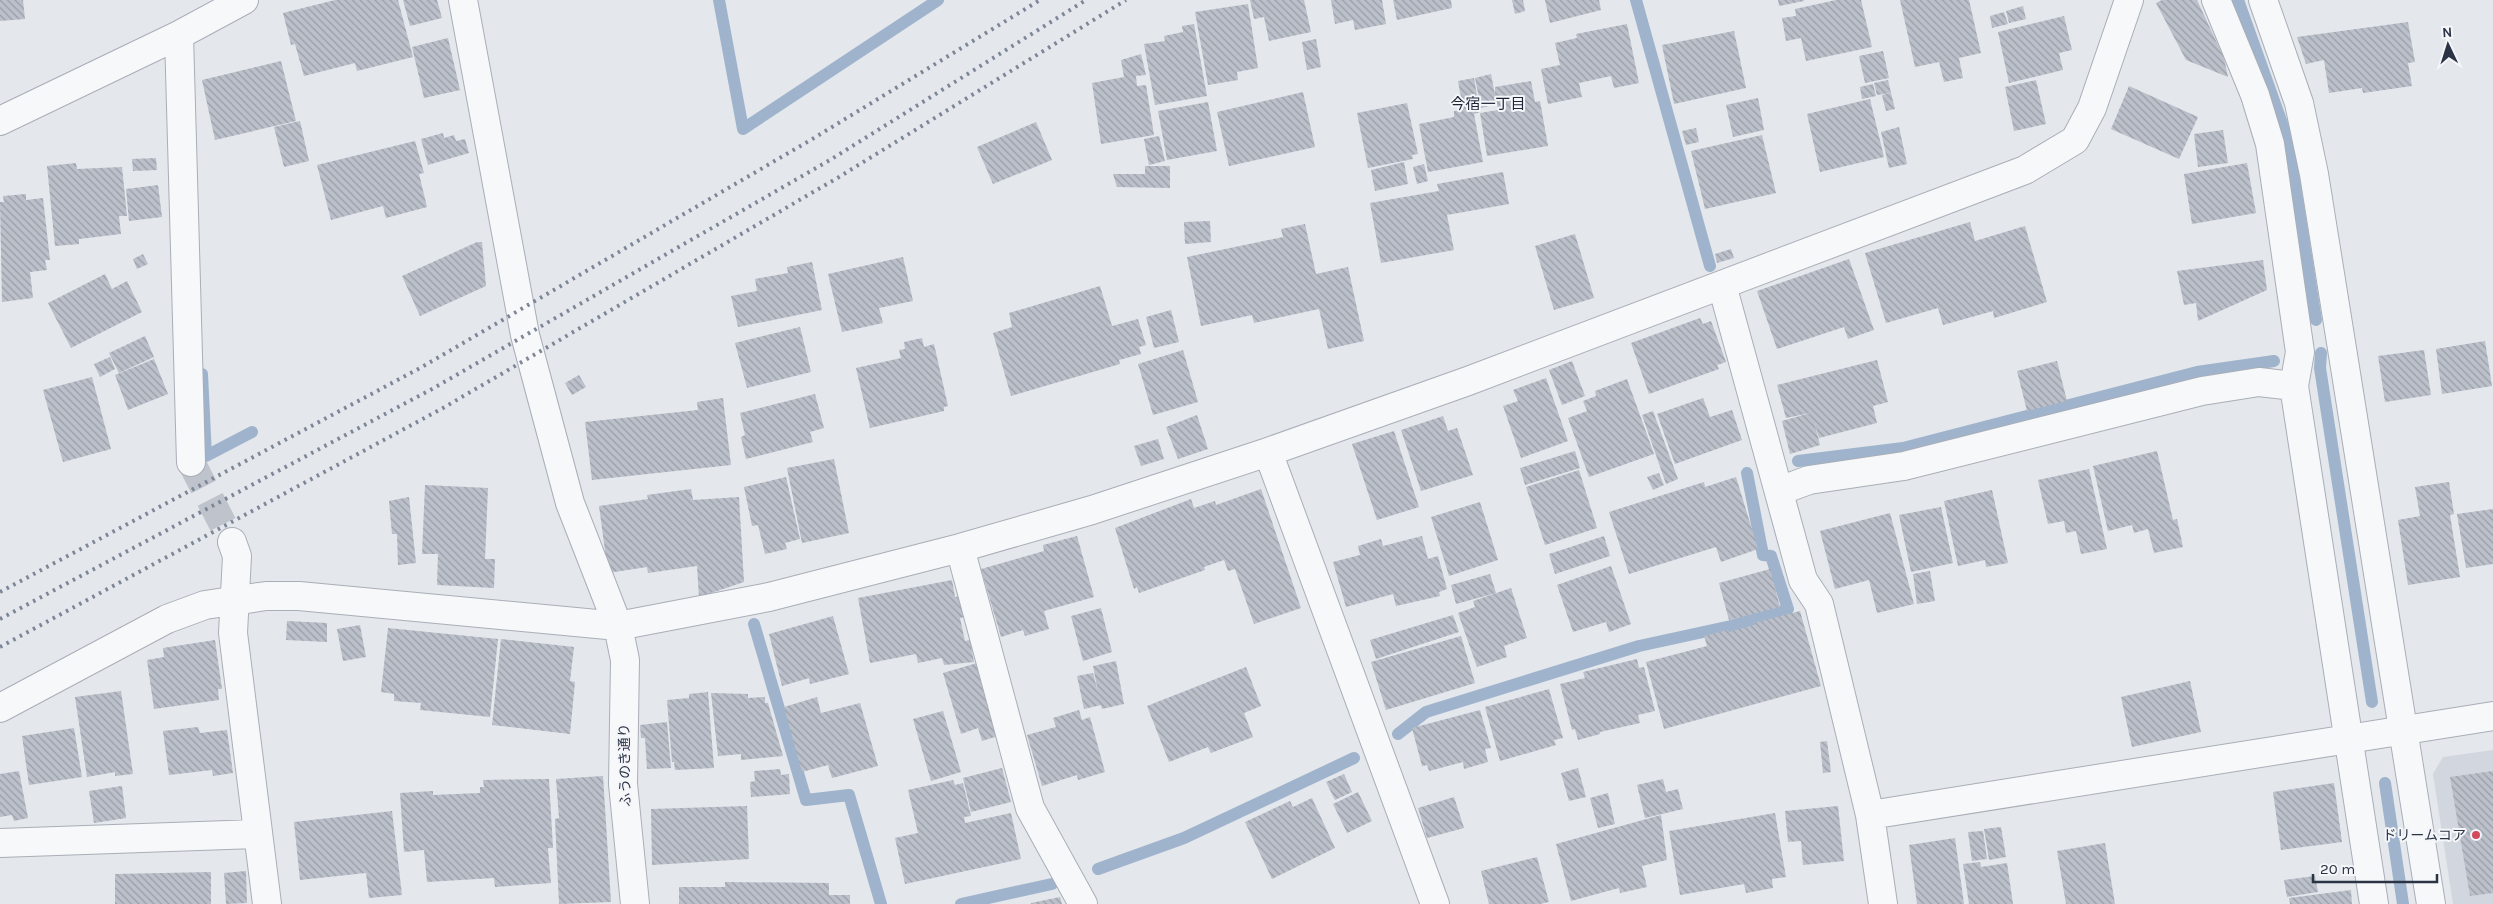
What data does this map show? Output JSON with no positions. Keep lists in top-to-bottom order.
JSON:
{
  "streets": {
    "street": ["ふうのき通り"]
  },
  "districts": ["今宿一丁目"],
  "places": ["ドリームコア"],
  "scale_bar": "20 m",
  "north": "top"
}
